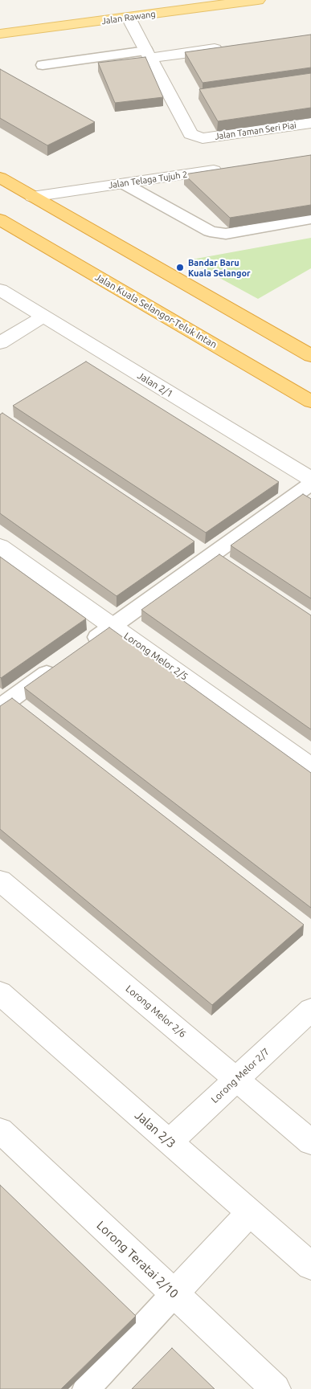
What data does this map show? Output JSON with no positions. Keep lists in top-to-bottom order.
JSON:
{
  "streets": {
    "highway": ["Jalan Kuala Selangor-Teluk Intan"],
    "main road": ["Jalan Rawang"],
    "street": [
      "Jalan Taman Seri Piai",
      "Jalan Telaga Tujuh 2",
      "Jalan 2/1",
      "Lorong Melor 2/5",
      "Lorong Melor 2/6",
      "Lorong Melor 2/7",
      "Jalan 2/3",
      "Lorong Teratai 2/10"
    ]
  },
  "crossings": [
    ["Jalan Rawang", "Jalan Taman Seri Piai"],
    ["Lorong Melor 2/6", "Lorong Melor 2/7"],
    ["Lorong Melor 2/7", "Jalan 2/3"]
  ],
  "places": ["Bandar Baru Kuala Selangor"]
}
